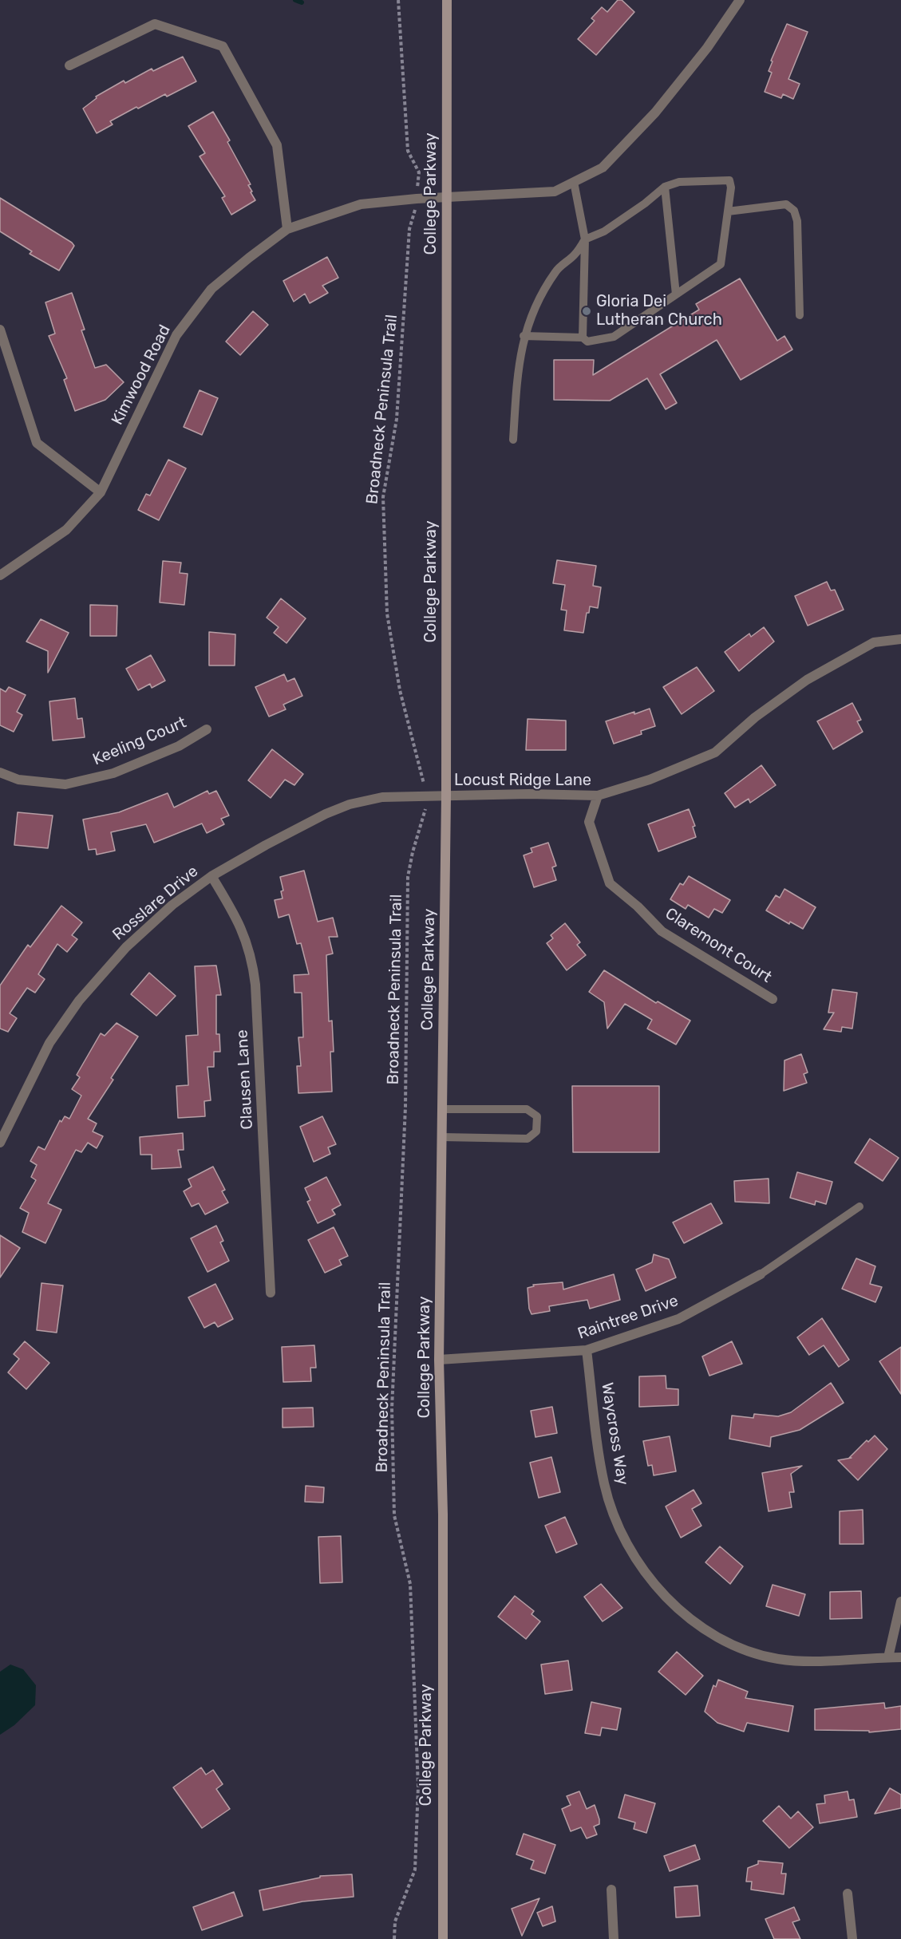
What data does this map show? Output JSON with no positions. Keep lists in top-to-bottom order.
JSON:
{
  "streets": {
    "main road": ["College Parkway"],
    "street": [
      "Kimwood Road",
      "Keeling Court",
      "Locust Ridge Lane",
      "Rosslare Drive",
      "Claremont Court",
      "Clausen Lane",
      "Raintree Drive",
      "Waycross Way"
    ],
    "path": ["Broadneck Peninsula Trail"]
  },
  "crossings": [
    ["College Parkway", "Kimwood Road"],
    ["College Parkway", "Locust Ridge Lane"],
    ["College Parkway", "Rosslare Drive"],
    ["College Parkway", "Raintree Drive"],
    ["Locust Ridge Lane", "Rosslare Drive"],
    ["Locust Ridge Lane", "Claremont Court"],
    ["Rosslare Drive", "Clausen Lane"],
    ["Raintree Drive", "Waycross Way"]
  ],
  "places": ["Gloria Dei Lutheran Church"]
}
